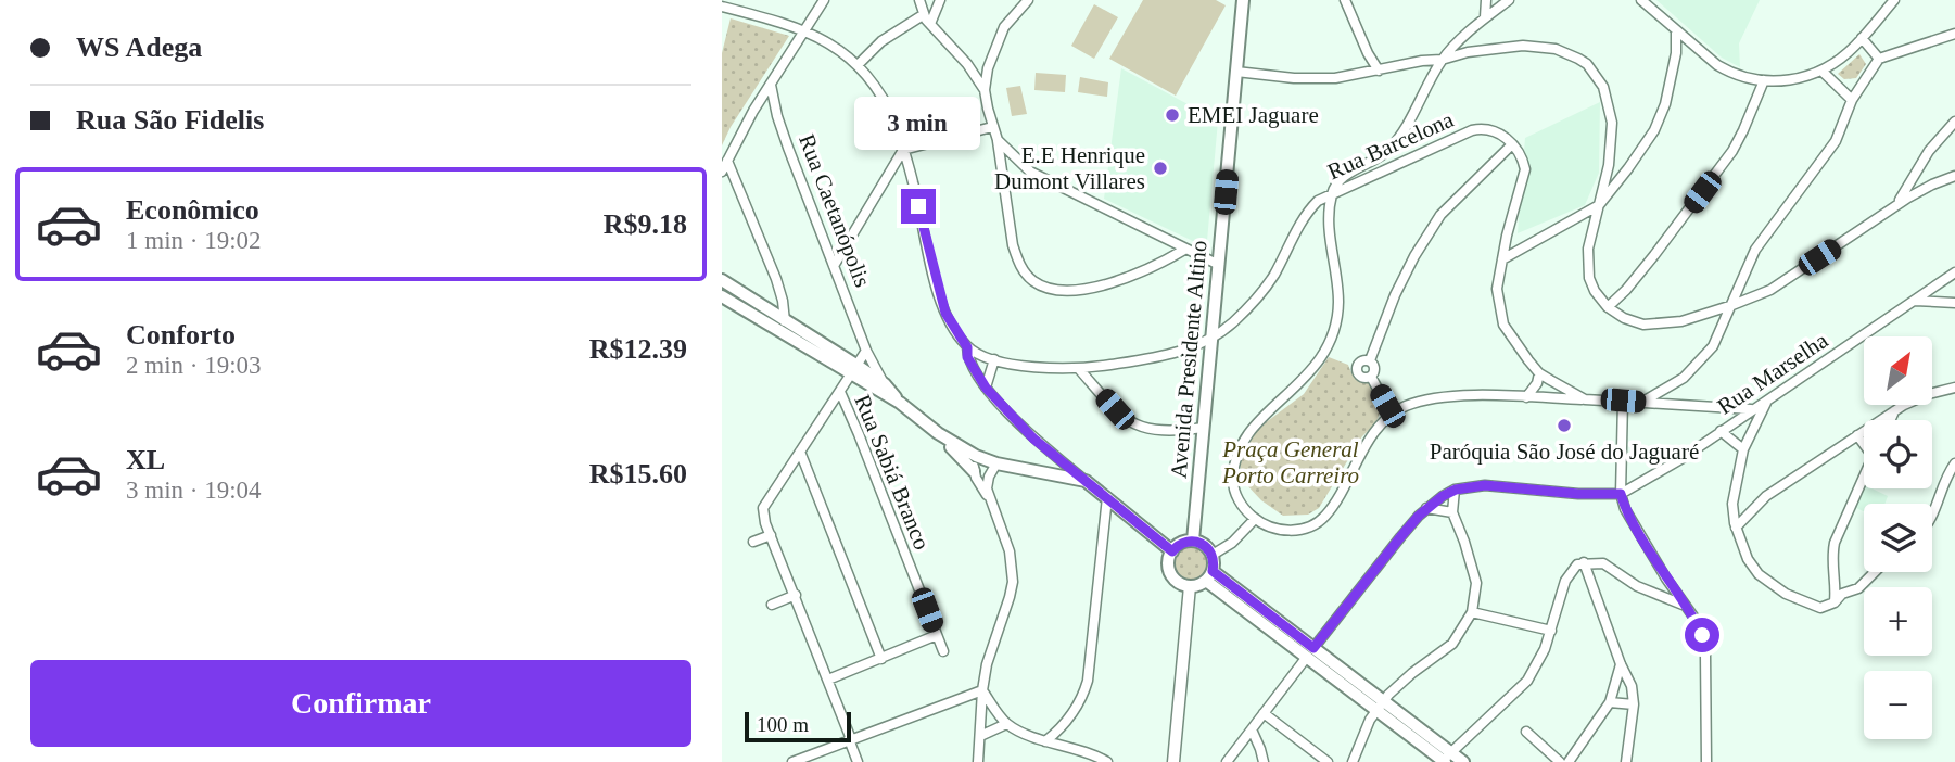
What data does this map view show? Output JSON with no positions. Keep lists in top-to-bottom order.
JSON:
{
  "streets": {
    "main road": ["Rua Caetanópolis", "Avenida Presidente Altino"],
    "street": ["Rua Barcelona", "Rua Marselha", "Rua Sabiá Branco"]
  },
  "crossings": [
    ["Rua Barcelona", "Avenida Presidente Altino"]
  ],
  "parks": ["Praça General Porto Carreiro"],
  "places": ["EMEI Jaguare", "E.E Henrique Dumont Villares", "Paróquia São José do Jaguaré"],
  "scale_bar": "100 m",
  "north": "top right",
  "page": {
    "banner": ["WS Adega", "Rua São Fidelis"],
    "bubble": "3 min",
    "list": [
      {
        "name": "Econômico",
        "note": "1 min · 19:02",
        "value": "R$9.18"
      },
      {
        "name": "Conforto",
        "note": "2 min · 19:03",
        "value": "R$12.39"
      },
      {
        "name": "XL",
        "note": "3 min · 19:04",
        "value": "R$15.60"
      }
    ],
    "map_buttons": ["+", "−"],
    "buttons": "Confirmar",
    "scale": "100 m"
  }
}
